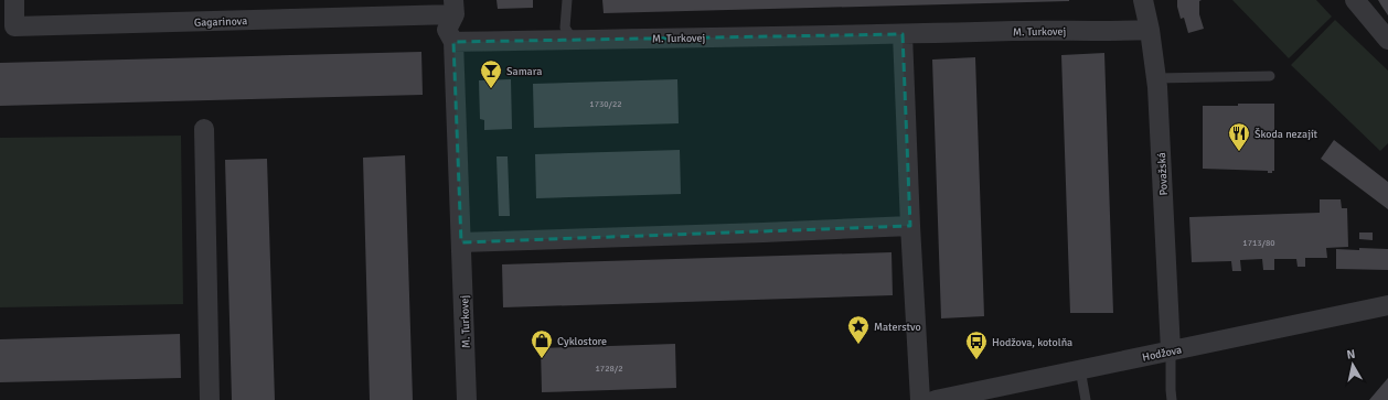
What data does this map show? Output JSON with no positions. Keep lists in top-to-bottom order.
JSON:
{
  "streets": {
    "street": [
      "Gagarinova",
      "M. Turkovej",
      "Považská",
      "Hodžova"
    ]
  },
  "crossings": [
    ["Gagarinova", "M. Turkovej"],
    ["M. Turkovej", "Považská"],
    ["Považská", "Hodžova"]
  ],
  "places": {
    "bar": ["Samara"],
    "restaurant": ["Škoda nezajít"],
    "place": ["Materstvo"],
    "shop": ["Cyklostore"],
    "bus stop": ["Hodžova, kotolňa"]
  },
  "house_numbers": ["1730/22", "1713/80", "1728/2"],
  "north": "top"
}
